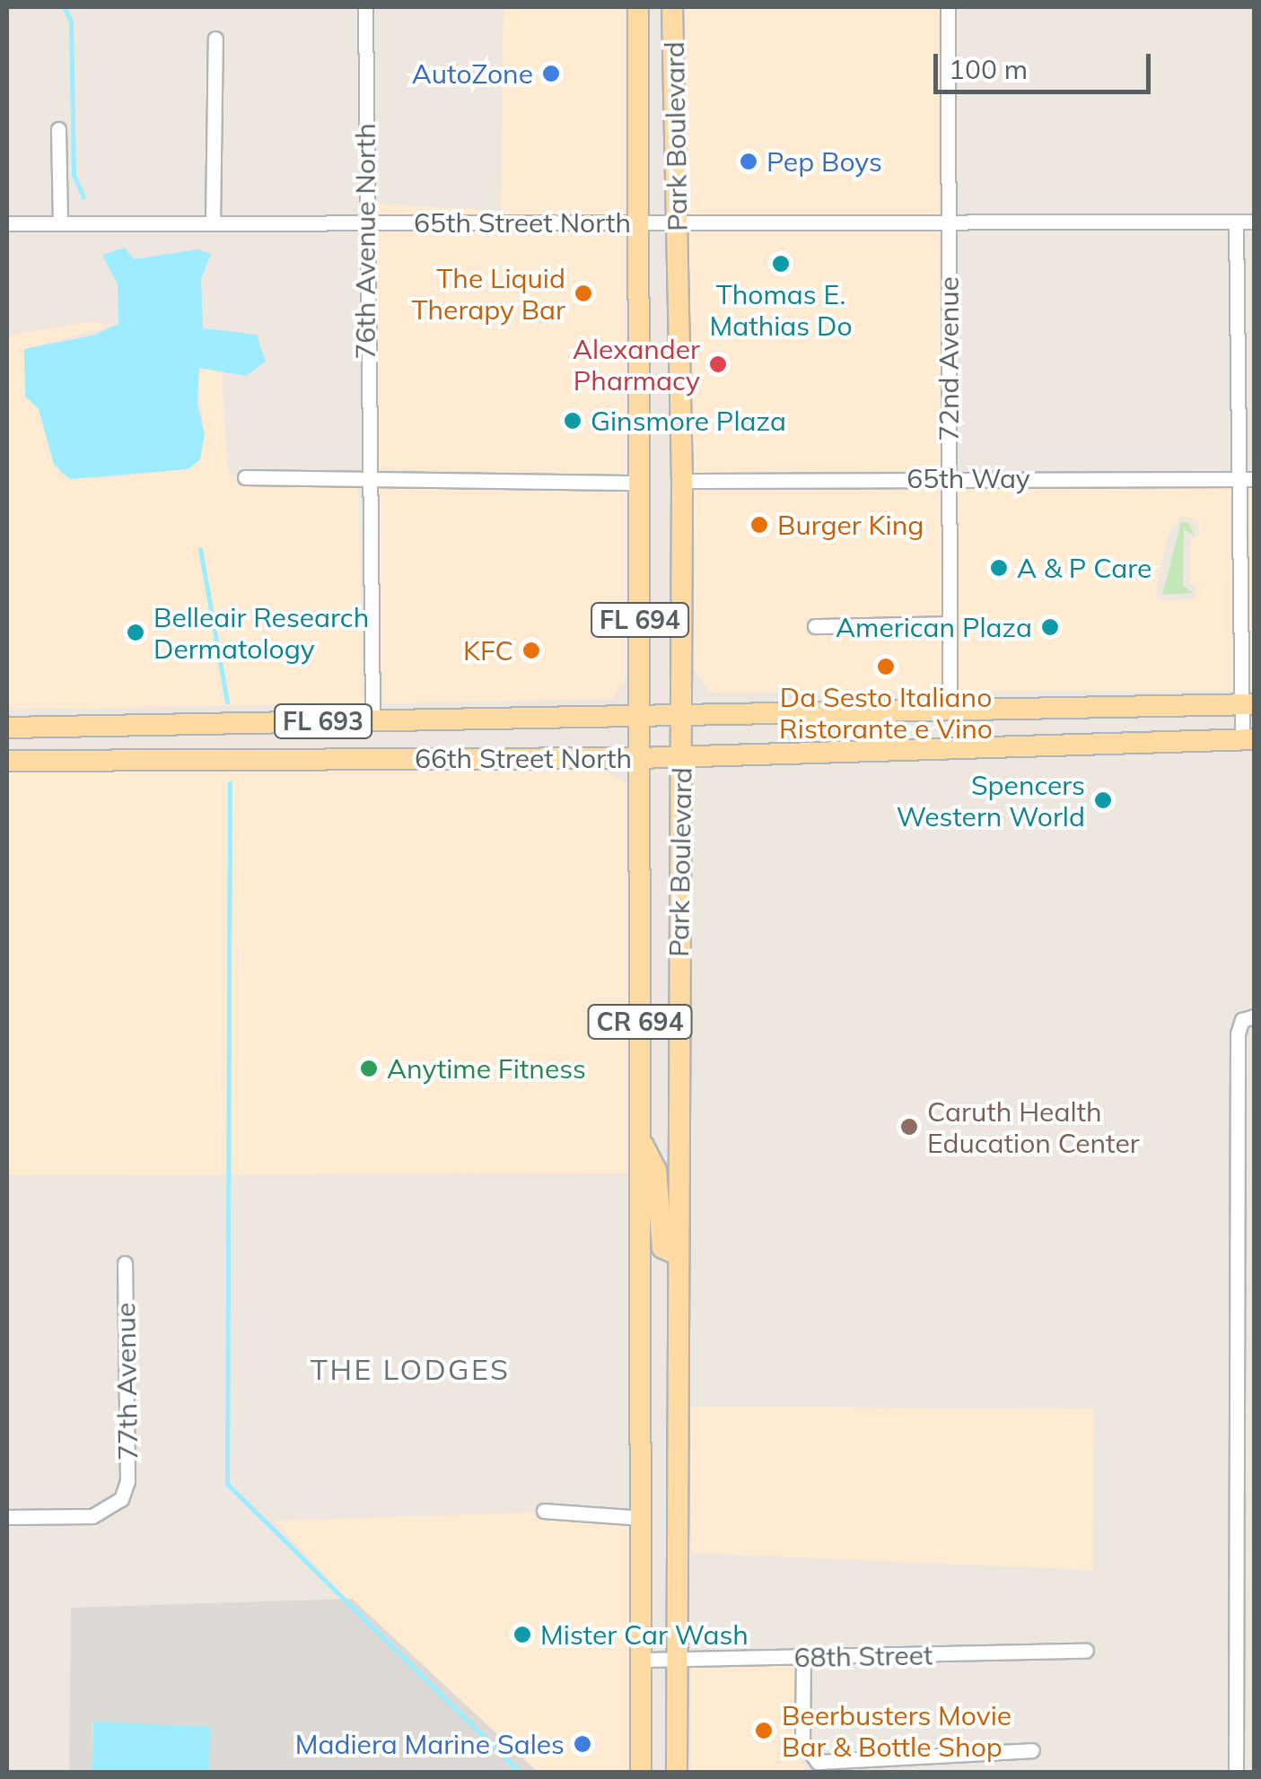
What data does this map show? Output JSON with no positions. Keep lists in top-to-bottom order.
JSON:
{
  "streets": {
    "main road": [
      "Park Boulevard",
      "FL 694",
      "FL 693",
      "66th Street North",
      "CR 694"
    ],
    "street": [
      "65th Street North",
      "76th Avenue North",
      "72nd Avenue",
      "65th Way",
      "77th Avenue",
      "68th Street"
    ]
  },
  "crossings": [
    ["Park Boulevard", "65th Street North"],
    ["Park Boulevard", "65th Way"],
    ["Park Boulevard", "66th Street North"],
    ["Park Boulevard", "68th Street"],
    ["65th Street North", "76th Avenue North"],
    ["65th Street North", "72nd Avenue"],
    ["76th Avenue North", "66th Street North"],
    ["72nd Avenue", "65th Way"],
    ["72nd Avenue", "66th Street North"]
  ],
  "districts": ["THE LODGES"],
  "places": [
    "AutoZone",
    "Pep Boys",
    "Thomas E. Mathias Do",
    "The Liquid Therapy Bar",
    "Alexander Pharmacy",
    "Ginsmore Plaza",
    "Burger King",
    "A & P Care",
    "American Plaza",
    "Belleair Research Dermatology",
    "KFC",
    "Da Sesto Italiano Ristorante e Vino",
    "Spencers Western World",
    "Anytime Fitness",
    "Caruth Health Education Center",
    "Mister Car Wash",
    "Beerbusters Movie Bar & Bottle Shop",
    "Madiera Marine Sales"
  ],
  "scale_bar": "100 m"
}
